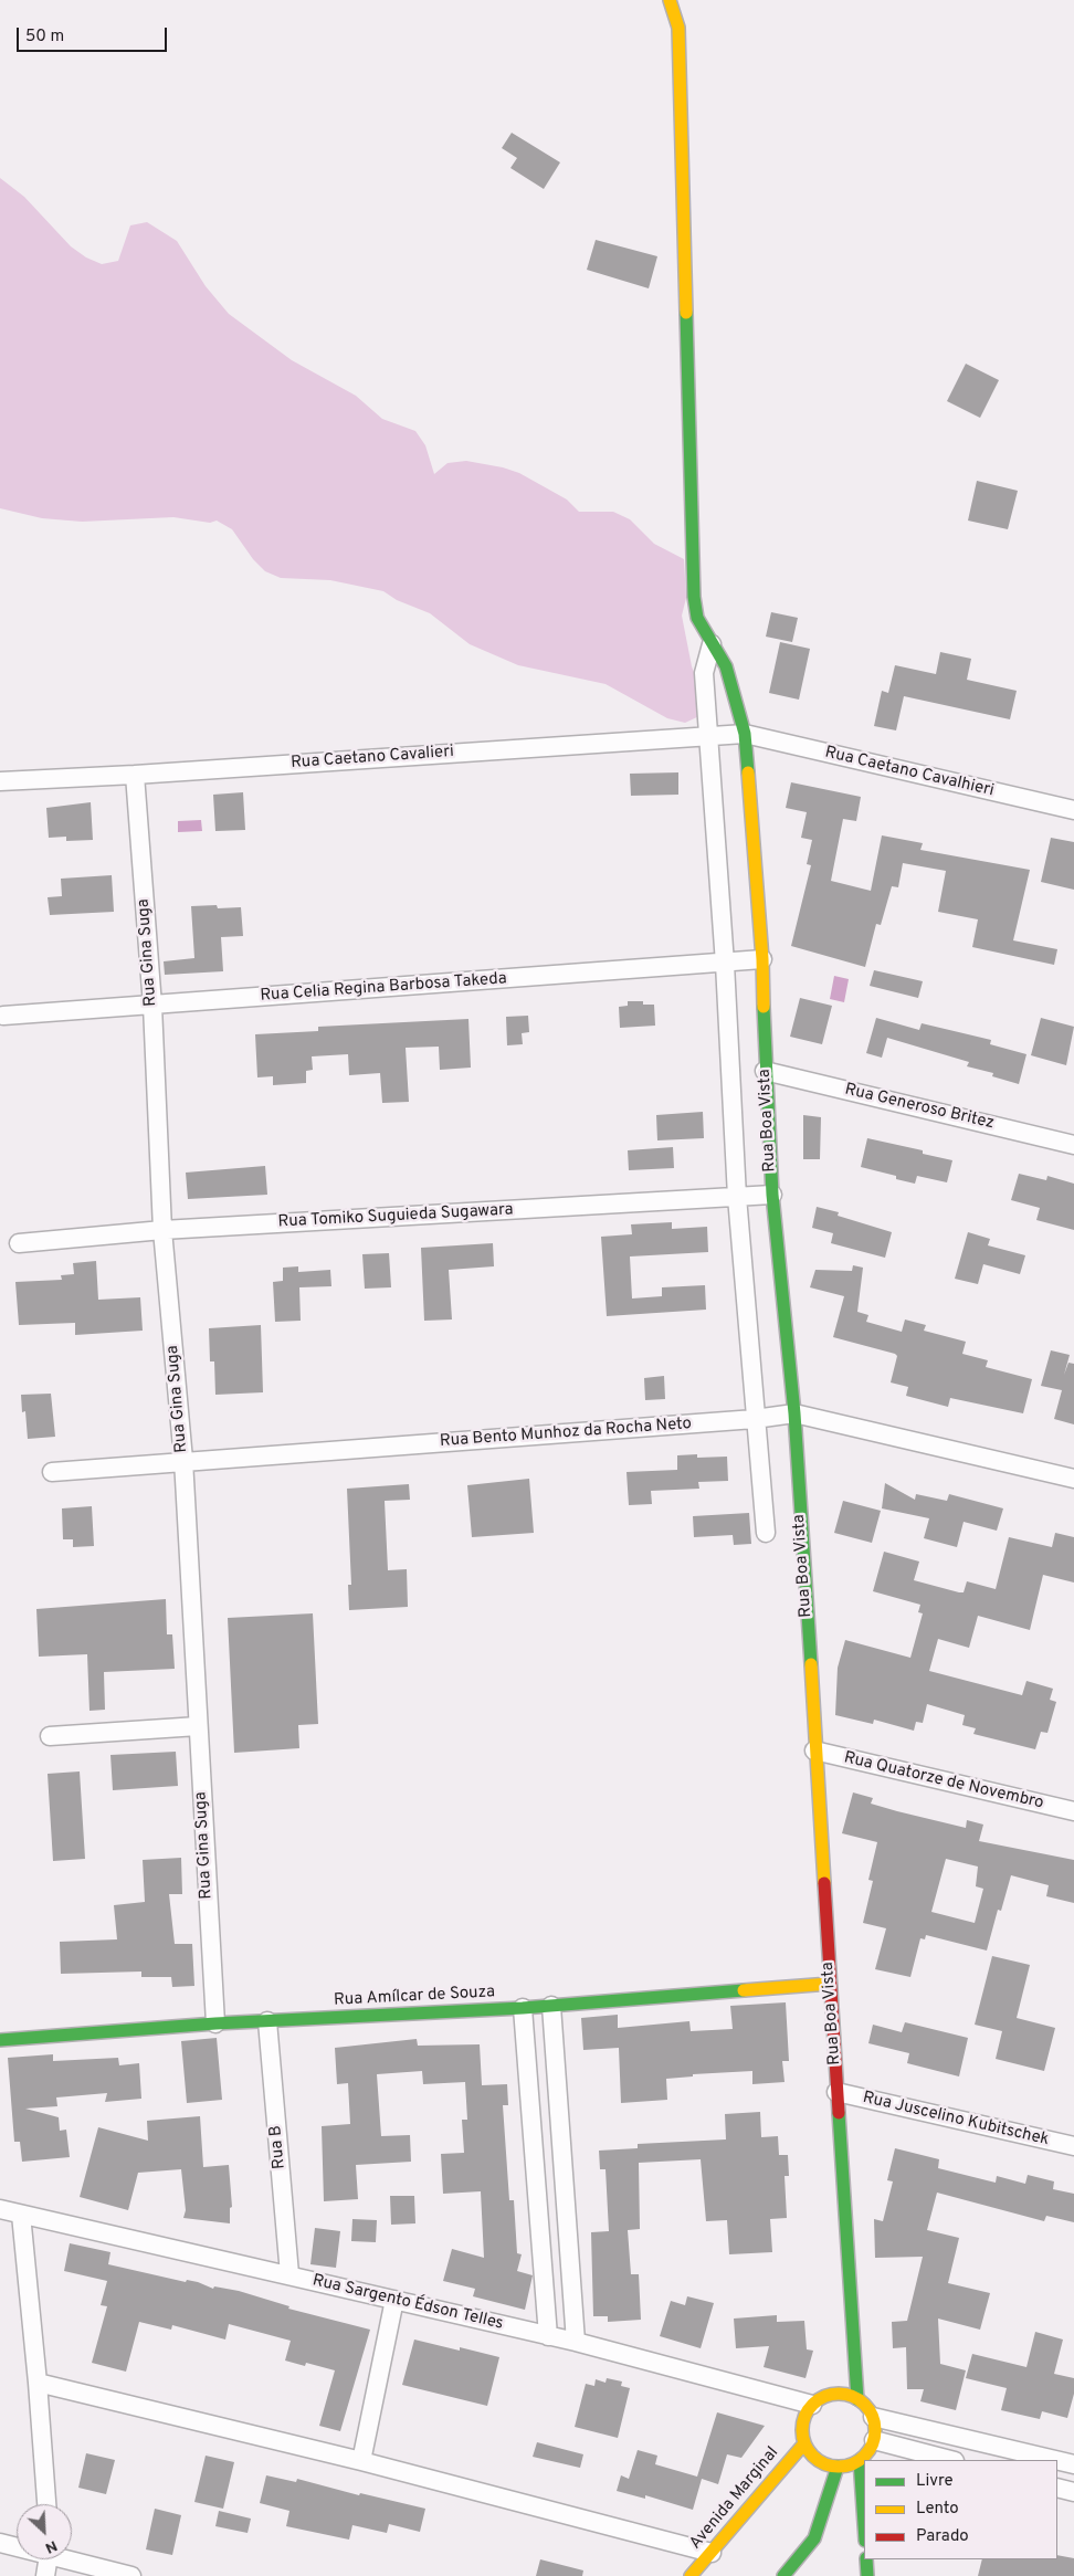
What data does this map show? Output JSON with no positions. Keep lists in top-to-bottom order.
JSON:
{
  "streets": {
    "street": [
      "Rua Caetano Cavalieri",
      "Rua Caetano Cavalhieri",
      "Rua Gina Suga",
      "Rua Celia Regina Barbosa Takeda",
      "Rua Generoso Britez",
      "Rua Boa Vista",
      "Rua Tomiko Suguieda Sugawara",
      "Rua Bento Munhoz da Rocha Neto",
      "Rua Quatorze de Novembro",
      "Rua Amílcar de Souza",
      "Rua Juscelino Kubitschek",
      "Rua B",
      "Rua Sargento Édson Telles",
      "Avenida Marginal"
    ]
  },
  "crossings": [
    ["Rua Caetano Cavalieri", "Rua Caetano Cavalhieri"],
    ["Rua Caetano Cavalieri", "Rua Gina Suga"],
    ["Rua Caetano Cavalieri", "Rua Boa Vista"],
    ["Rua Caetano Cavalhieri", "Rua Boa Vista"],
    ["Rua Gina Suga", "Rua Celia Regina Barbosa Takeda"],
    ["Rua Gina Suga", "Rua Tomiko Suguieda Sugawara"],
    ["Rua Gina Suga", "Rua Bento Munhoz da Rocha Neto"],
    ["Rua Gina Suga", "Rua Amílcar de Souza"],
    ["Rua Celia Regina Barbosa Takeda", "Rua Boa Vista"],
    ["Rua Generoso Britez", "Rua Boa Vista"],
    ["Rua Boa Vista", "Rua Tomiko Suguieda Sugawara"],
    ["Rua Boa Vista", "Rua Bento Munhoz da Rocha Neto"],
    ["Rua Boa Vista", "Rua Quatorze de Novembro"],
    ["Rua Boa Vista", "Rua Amílcar de Souza"],
    ["Rua Boa Vista", "Rua Juscelino Kubitschek"],
    ["Rua Boa Vista", "Rua Sargento Édson Telles"],
    ["Rua Boa Vista", "Avenida Marginal"],
    ["Rua Amílcar de Souza", "Rua B"],
    ["Rua B", "Rua Sargento Édson Telles"],
    ["Rua Sargento Édson Telles", "Avenida Marginal"]
  ],
  "legend": ["Livre", "Lento", "Parado"],
  "scale_bar": "50 m",
  "north": "bottom right"
}
